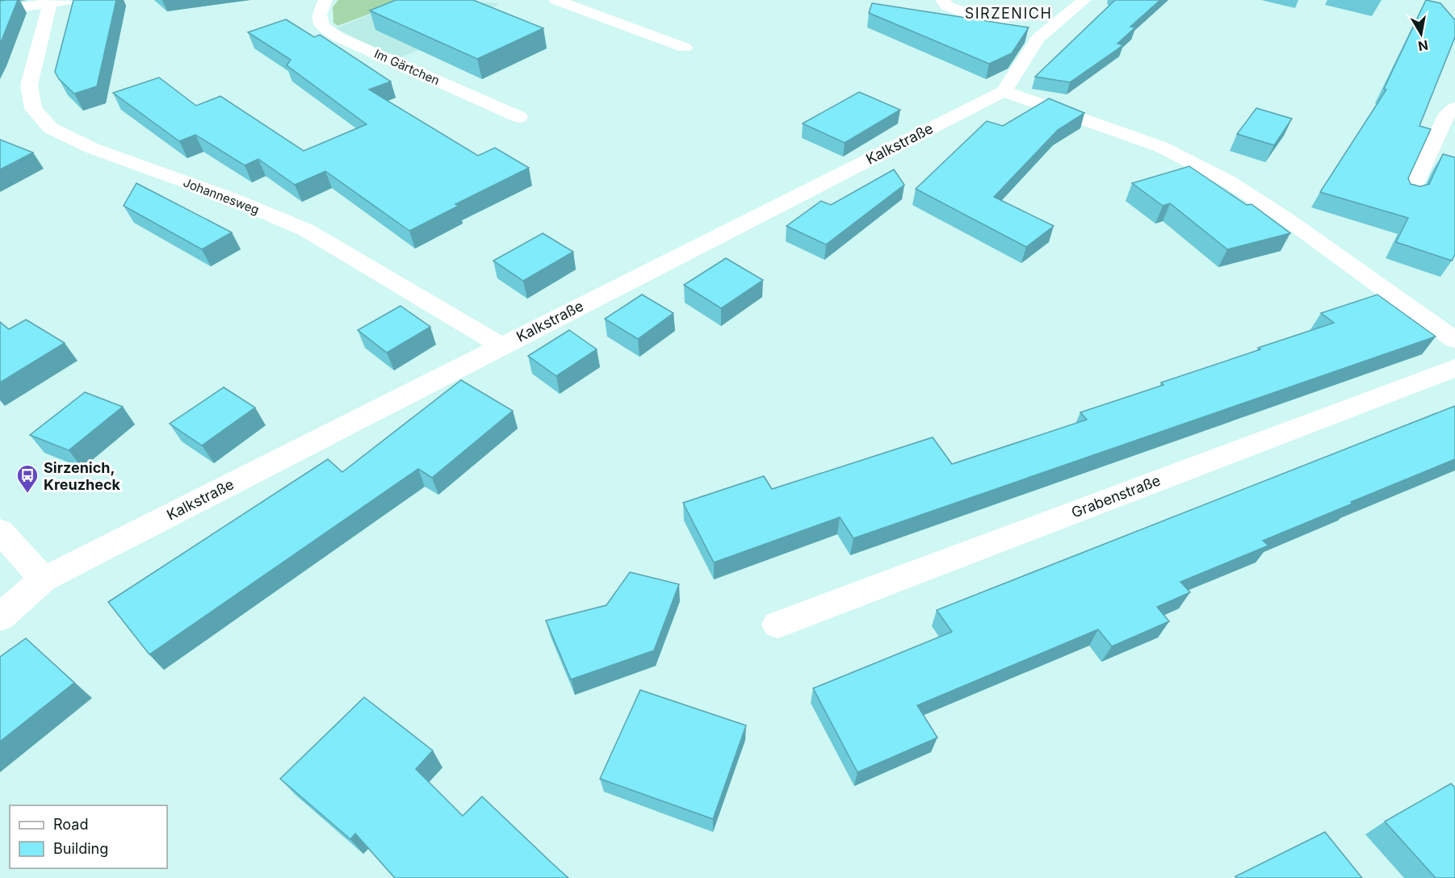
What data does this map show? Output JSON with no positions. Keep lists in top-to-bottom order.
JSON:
{
  "streets": {
    "street": [
      "Im Gärtchen",
      "Kalkstraße",
      "Johannesweg",
      "Grabenstraße"
    ]
  },
  "crossings": [
    ["Kalkstraße", "Johannesweg"]
  ],
  "districts": ["SIRZENICH"],
  "places": {
    "bus stop": ["Sirzenich, Kreuzheck"]
  },
  "legend": ["Road", "Building"],
  "north": "bottom"
}
